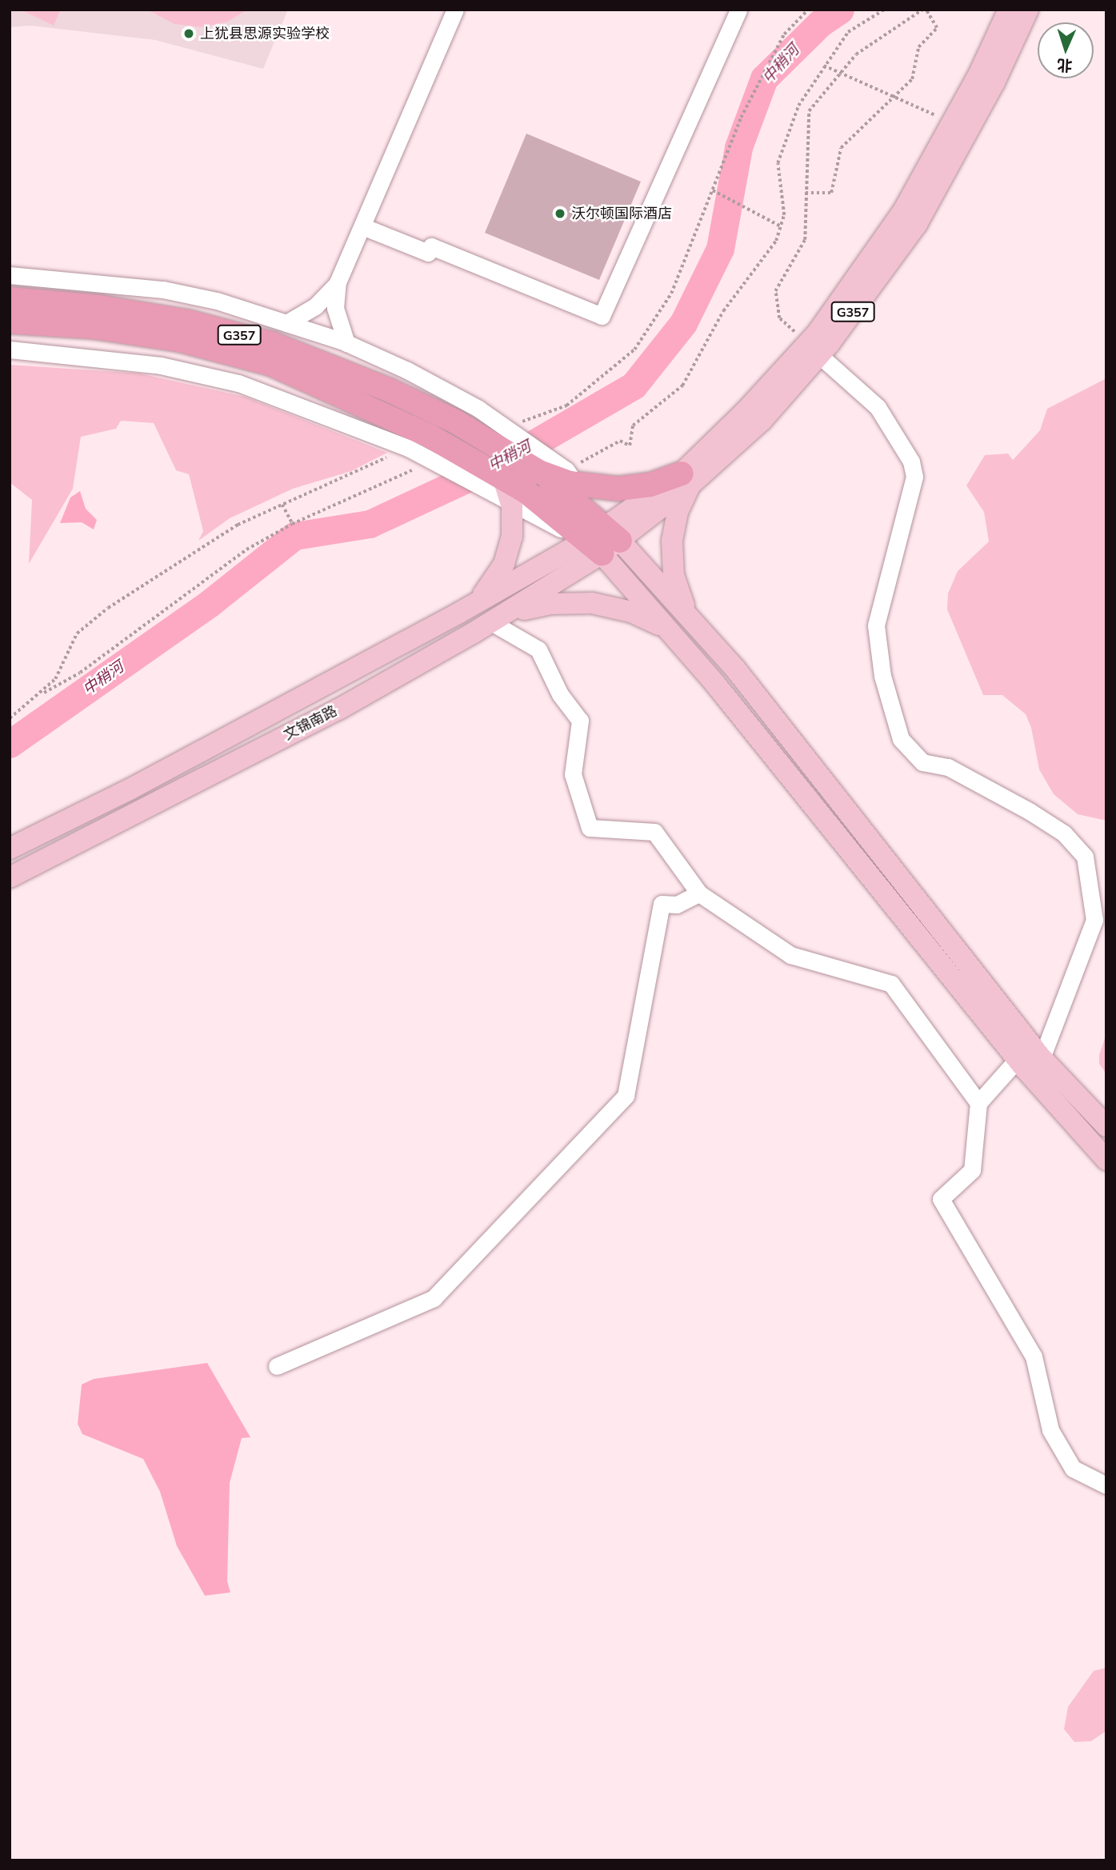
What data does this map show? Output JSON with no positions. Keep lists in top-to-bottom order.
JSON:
{
  "streets": {
    "highway": ["G357"],
    "main road": ["文锦南路"]
  },
  "crossings": [
    ["G357", "文锦南路"]
  ],
  "water": ["中稍河"],
  "places": ["上犹县思源实验学校", "沃尔顿国际酒店"],
  "north": "bottom"
}
